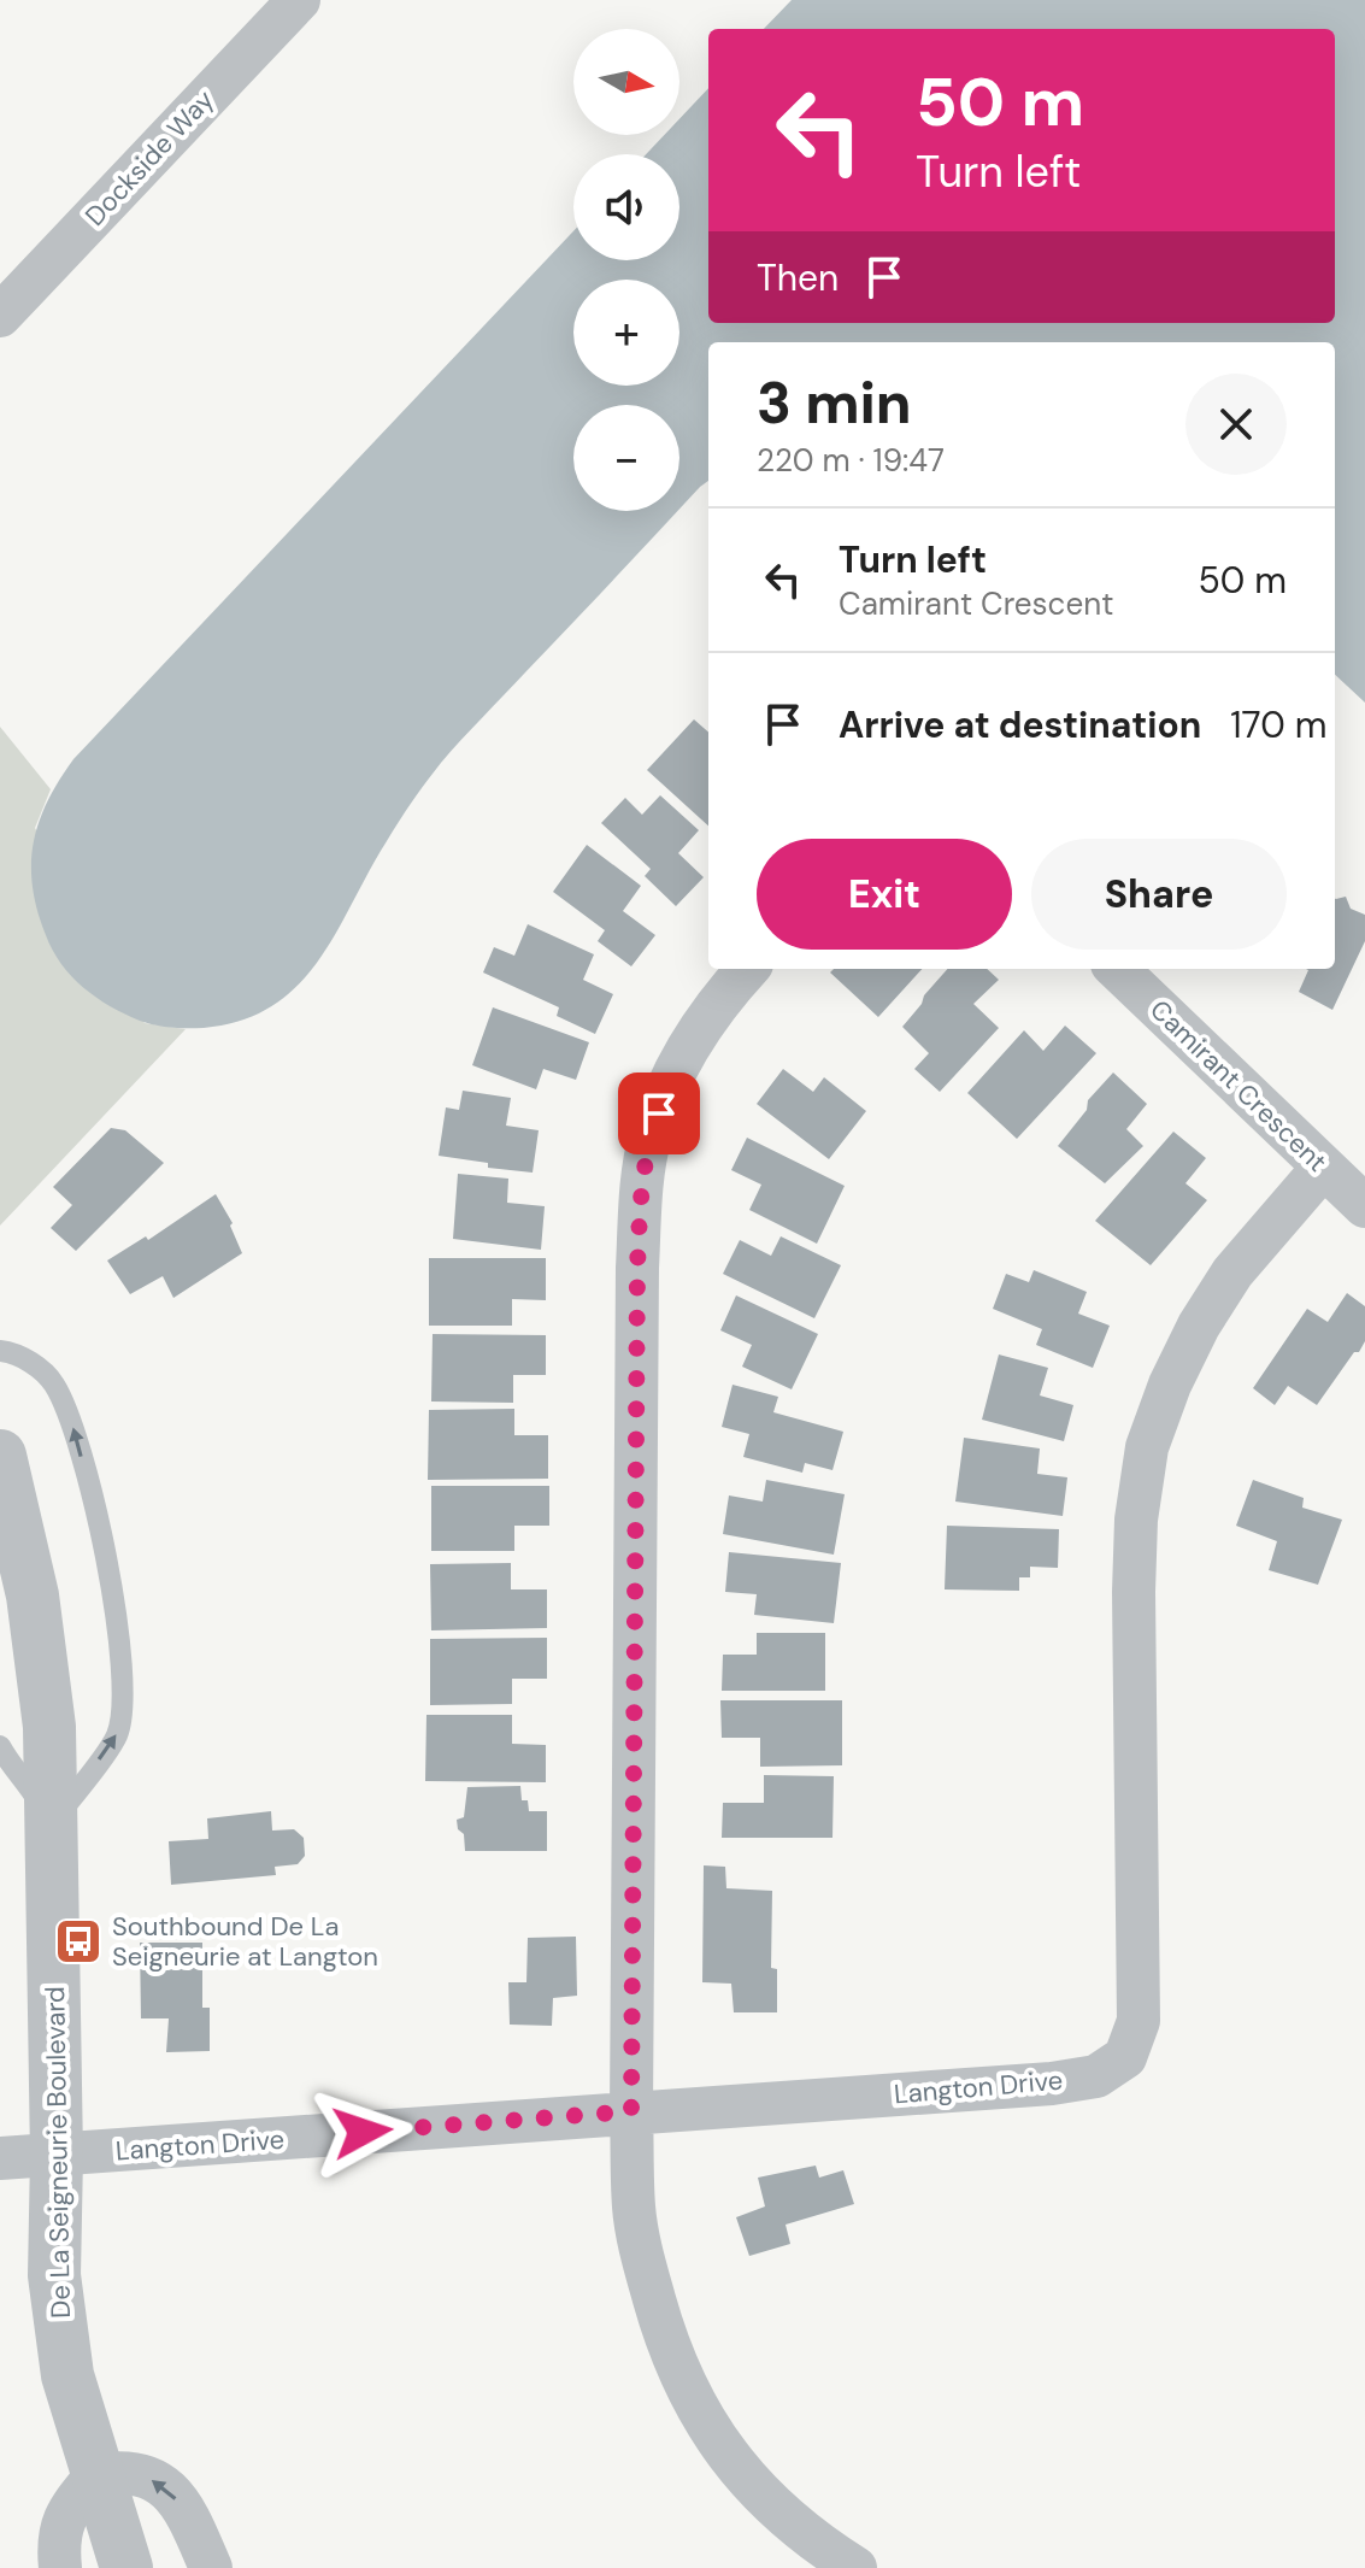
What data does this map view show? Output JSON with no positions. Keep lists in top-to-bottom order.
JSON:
{
  "streets": {
    "street": [
      "Dockside Way",
      "Camirant Crescent",
      "Langton Drive",
      "De La Seigneurie Boulevard"
    ]
  },
  "crossings": [
    ["Camirant Crescent", "Langton Drive"],
    ["Langton Drive", "De La Seigneurie Boulevard"]
  ],
  "places": {
    "bus stop": ["Southbound De La Seigneurie at Langton"]
  },
  "north": "right",
  "page": {
    "map_buttons": ["+", "−"],
    "turn": ["50 m", "Turn left"],
    "then": "Then",
    "heading": ["3 min", "220 m · 19:47"],
    "list": [
      {
        "name": "Turn left",
        "note": "Camirant Crescent",
        "value": "50 m"
      },
      {
        "name": "Arrive at destination",
        "value": "170 m"
      }
    ],
    "buttons": ["Exit", "Share"]
  }
}
